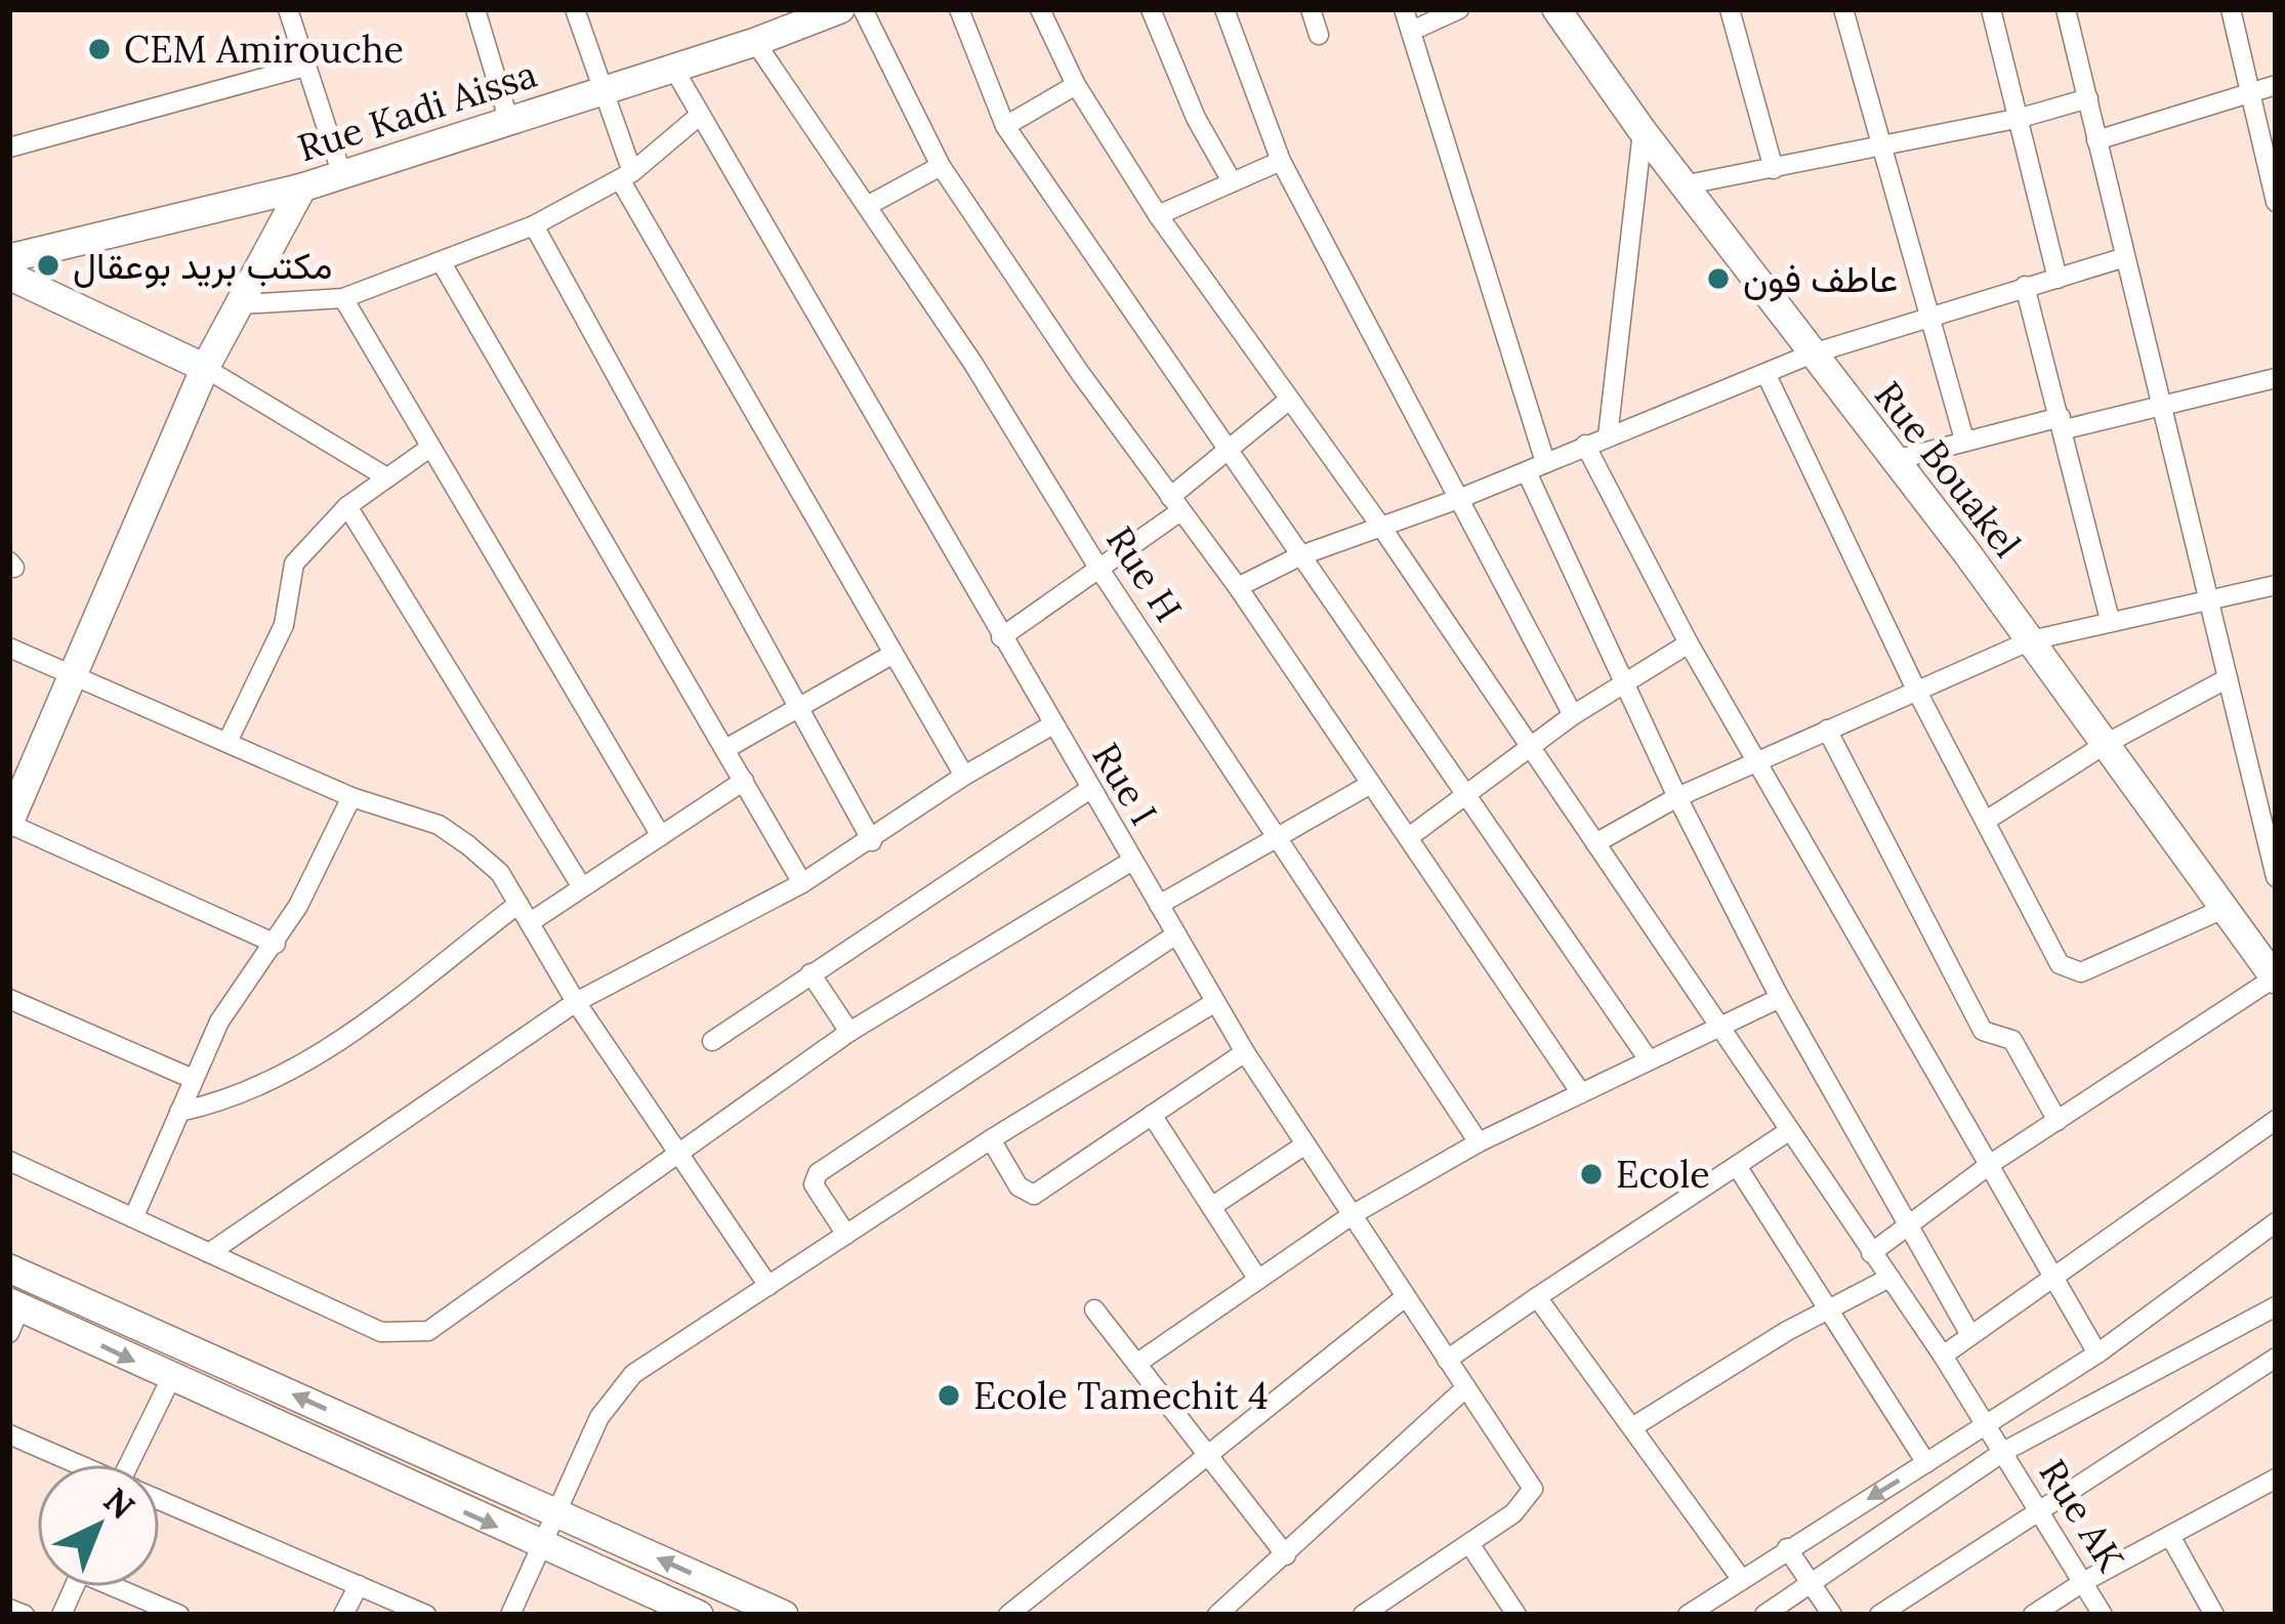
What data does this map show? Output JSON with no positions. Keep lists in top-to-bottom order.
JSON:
{
  "streets": {
    "main road": ["Rue Kadi Aissa", "Rue Bouakel"],
    "street": ["Rue H", "Rue I", "Rue AK"]
  },
  "crossings": [
    ["Rue Kadi Aissa", "Rue H"],
    ["Rue Kadi Aissa", "Rue I"]
  ],
  "places": [
    "CEM Amirouche",
    "مكتب بريد بوعقال",
    "عاطف فون",
    "Ecole",
    "Ecole Tamechit 4"
  ],
  "north": "top right"
}
